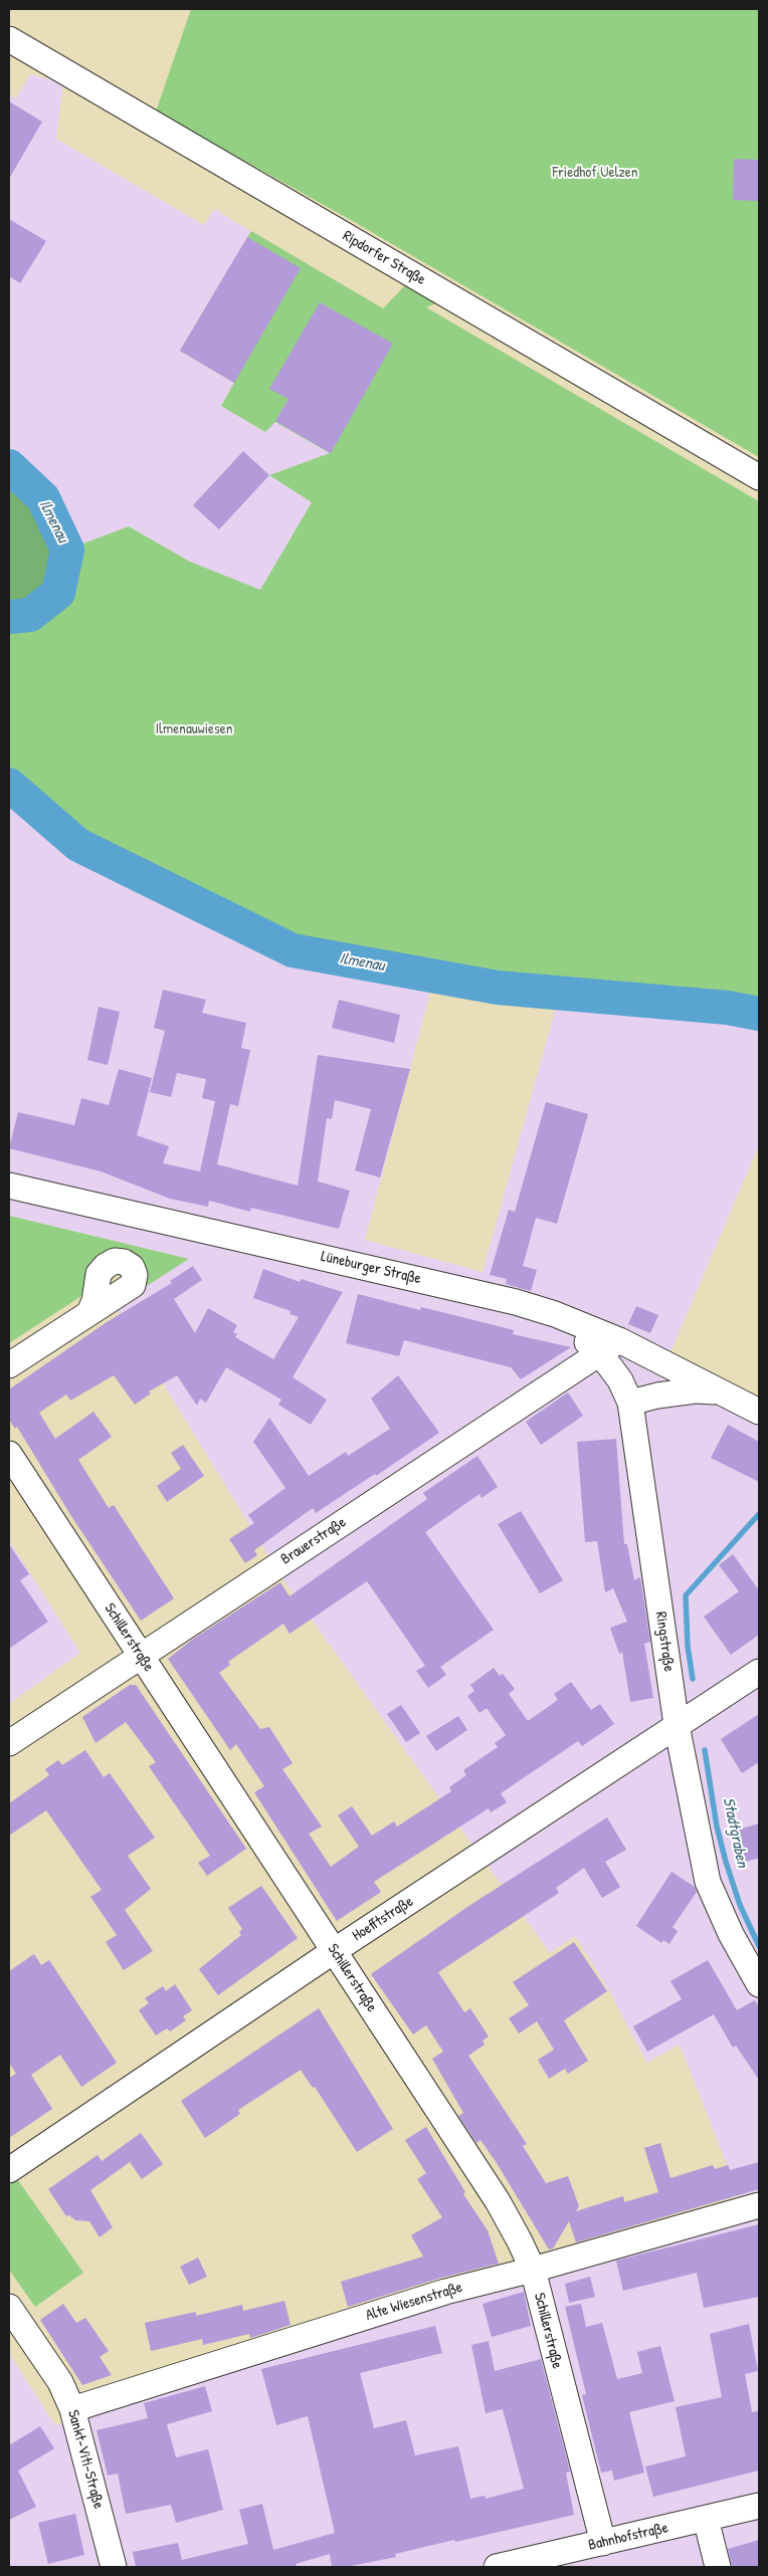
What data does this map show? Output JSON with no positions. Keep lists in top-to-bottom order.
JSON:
{
  "streets": {
    "street": [
      "Ripdorfer Straße",
      "Lüneburger Straße",
      "Brauerstraße",
      "Schillerstraße",
      "Ringstraße",
      "Hoefftstraße",
      "Alte Wiesenstraße",
      "Sankt-Viti-Straße",
      "Bahnhofstraße"
    ]
  },
  "crossings": [
    ["Lüneburger Straße", "Ringstraße"],
    ["Brauerstraße", "Schillerstraße"],
    ["Brauerstraße", "Ringstraße"],
    ["Schillerstraße", "Hoefftstraße"],
    ["Schillerstraße", "Alte Wiesenstraße"],
    ["Schillerstraße", "Bahnhofstraße"],
    ["Ringstraße", "Hoefftstraße"],
    ["Alte Wiesenstraße", "Sankt-Viti-Straße"]
  ],
  "water": ["Ilmenau", "Stadtgraben"],
  "parks": ["Friedhof Uelzen", "Ilmenauwiesen"]
}
